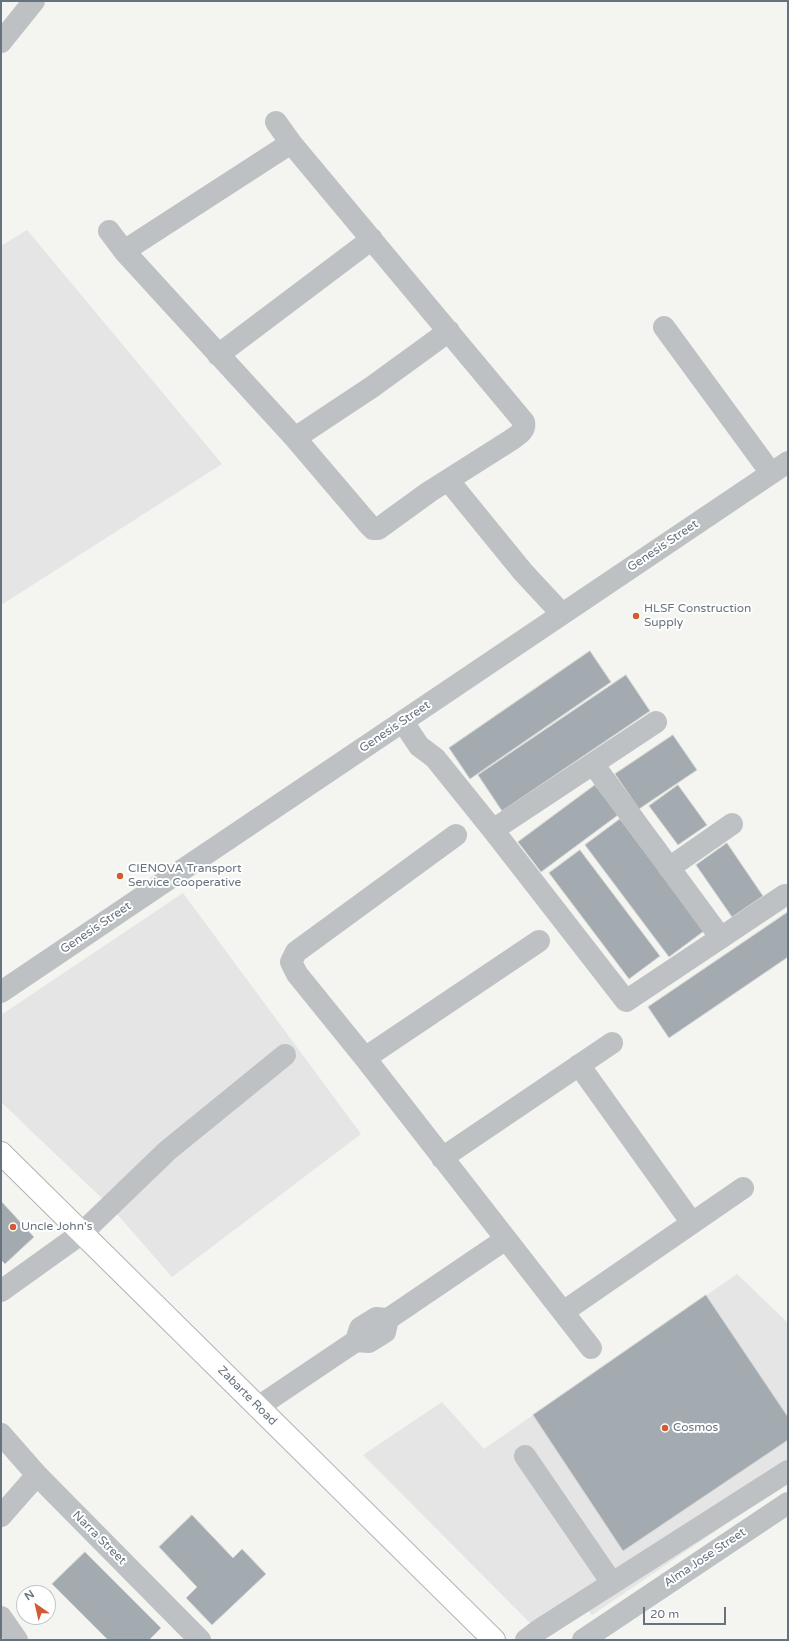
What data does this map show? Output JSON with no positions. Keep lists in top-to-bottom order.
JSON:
{
  "streets": {
    "main road": ["Zabarte Road"],
    "street": ["Genesis Street", "Narra Street", "Alma Jose Street"]
  },
  "places": [
    "HLSF Construction Supply",
    "CIENOVA Transport Service Cooperative",
    "Uncle John's",
    "Cosmos"
  ],
  "scale_bar": "20 m",
  "north": "top left"
}
